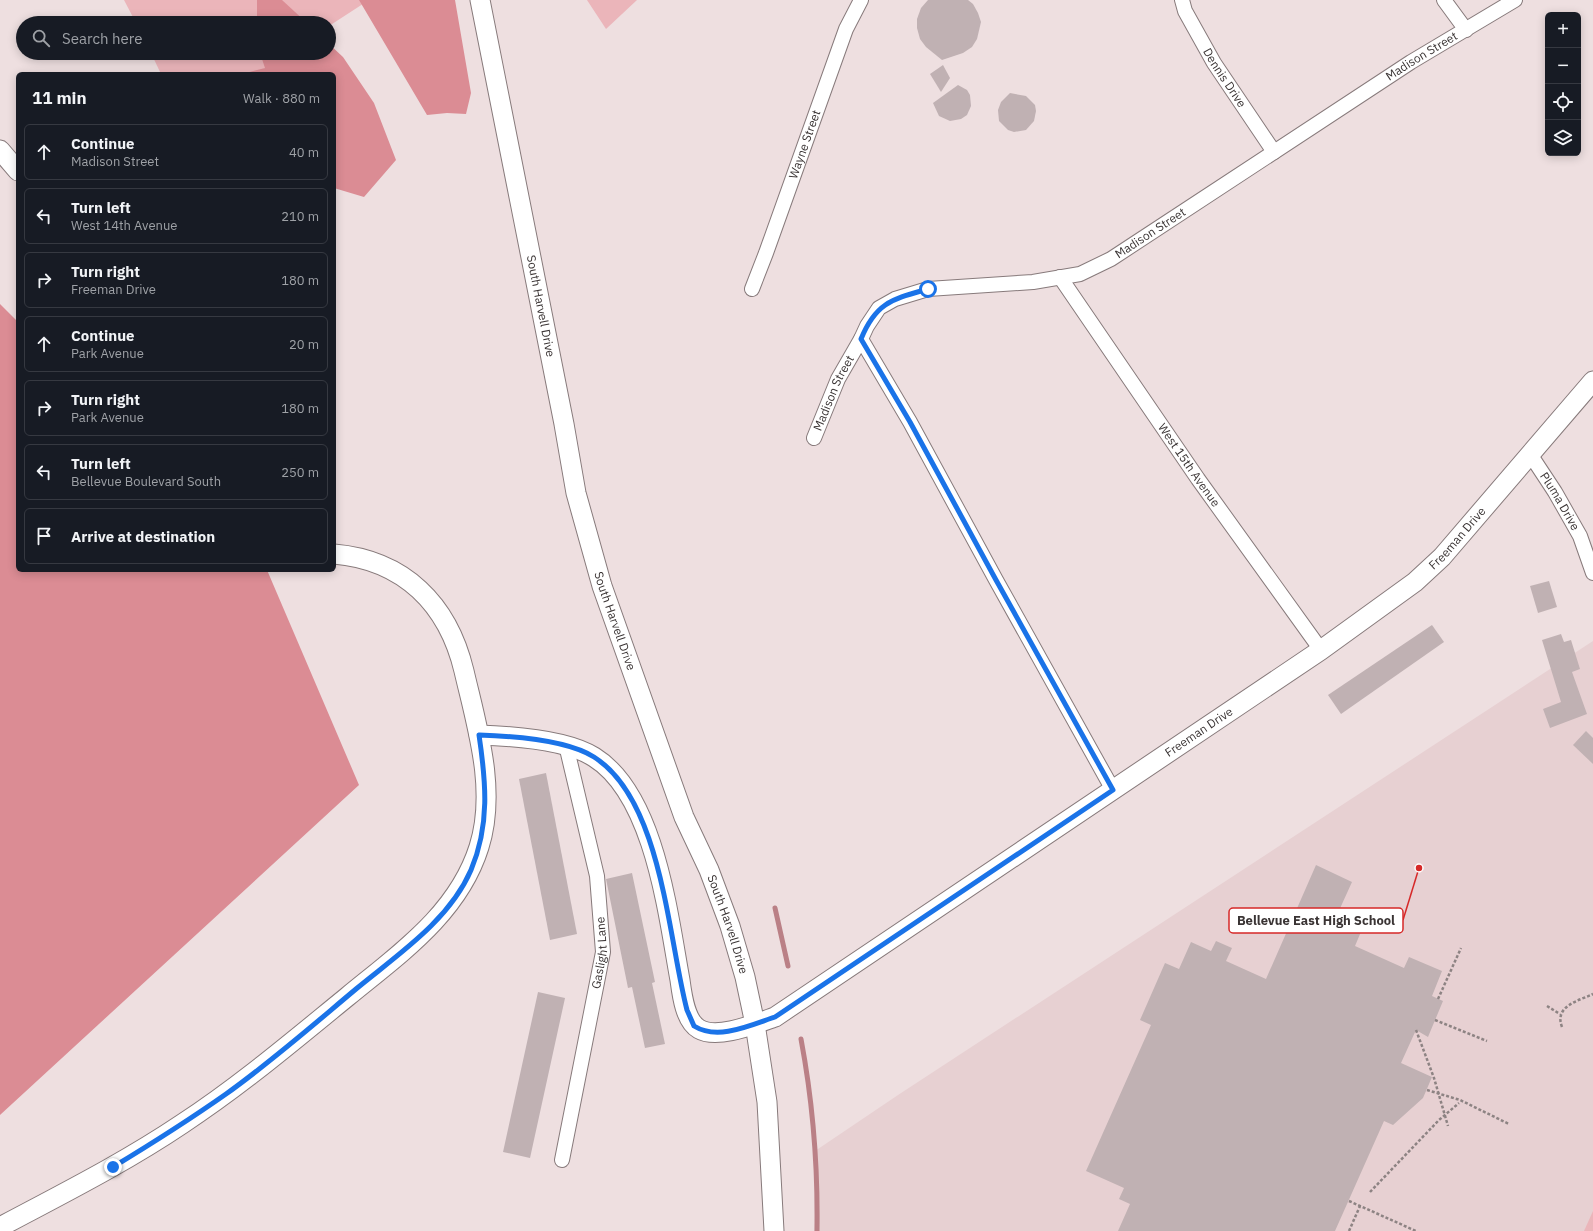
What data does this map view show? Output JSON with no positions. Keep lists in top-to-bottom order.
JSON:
{
  "streets": {
    "street": [
      "Madison Street",
      "Dennis Drive",
      "Wayne Street",
      "South Harvell Drive",
      "West 15th Avenue",
      "Pluma Drive",
      "Freeman Drive",
      "Gaslight Lane"
    ]
  },
  "crossings": [
    ["Madison Street", "Dennis Drive"],
    ["Madison Street", "West 15th Avenue"],
    ["South Harvell Drive", "Freeman Drive"],
    ["West 15th Avenue", "Freeman Drive"],
    ["Pluma Drive", "Freeman Drive"],
    ["Freeman Drive", "Gaslight Lane"]
  ],
  "places": ["Bellevue East High School"],
  "page": {
    "map_buttons": ["+", "−"],
    "search": "Search here",
    "heading": ["11 min", "Walk · 880 m"],
    "list": [
      ["Continue", "Madison Street", "40 m"],
      ["Turn left", "West 14th Avenue", "210 m"],
      ["Turn right", "Freeman Drive", "180 m"],
      ["Continue", "Park Avenue", "20 m"],
      ["Turn right", "Park Avenue", "180 m"],
      ["Turn left", "Bellevue Boulevard South", "250 m"],
      "Arrive at destination"
    ]
  }
}
